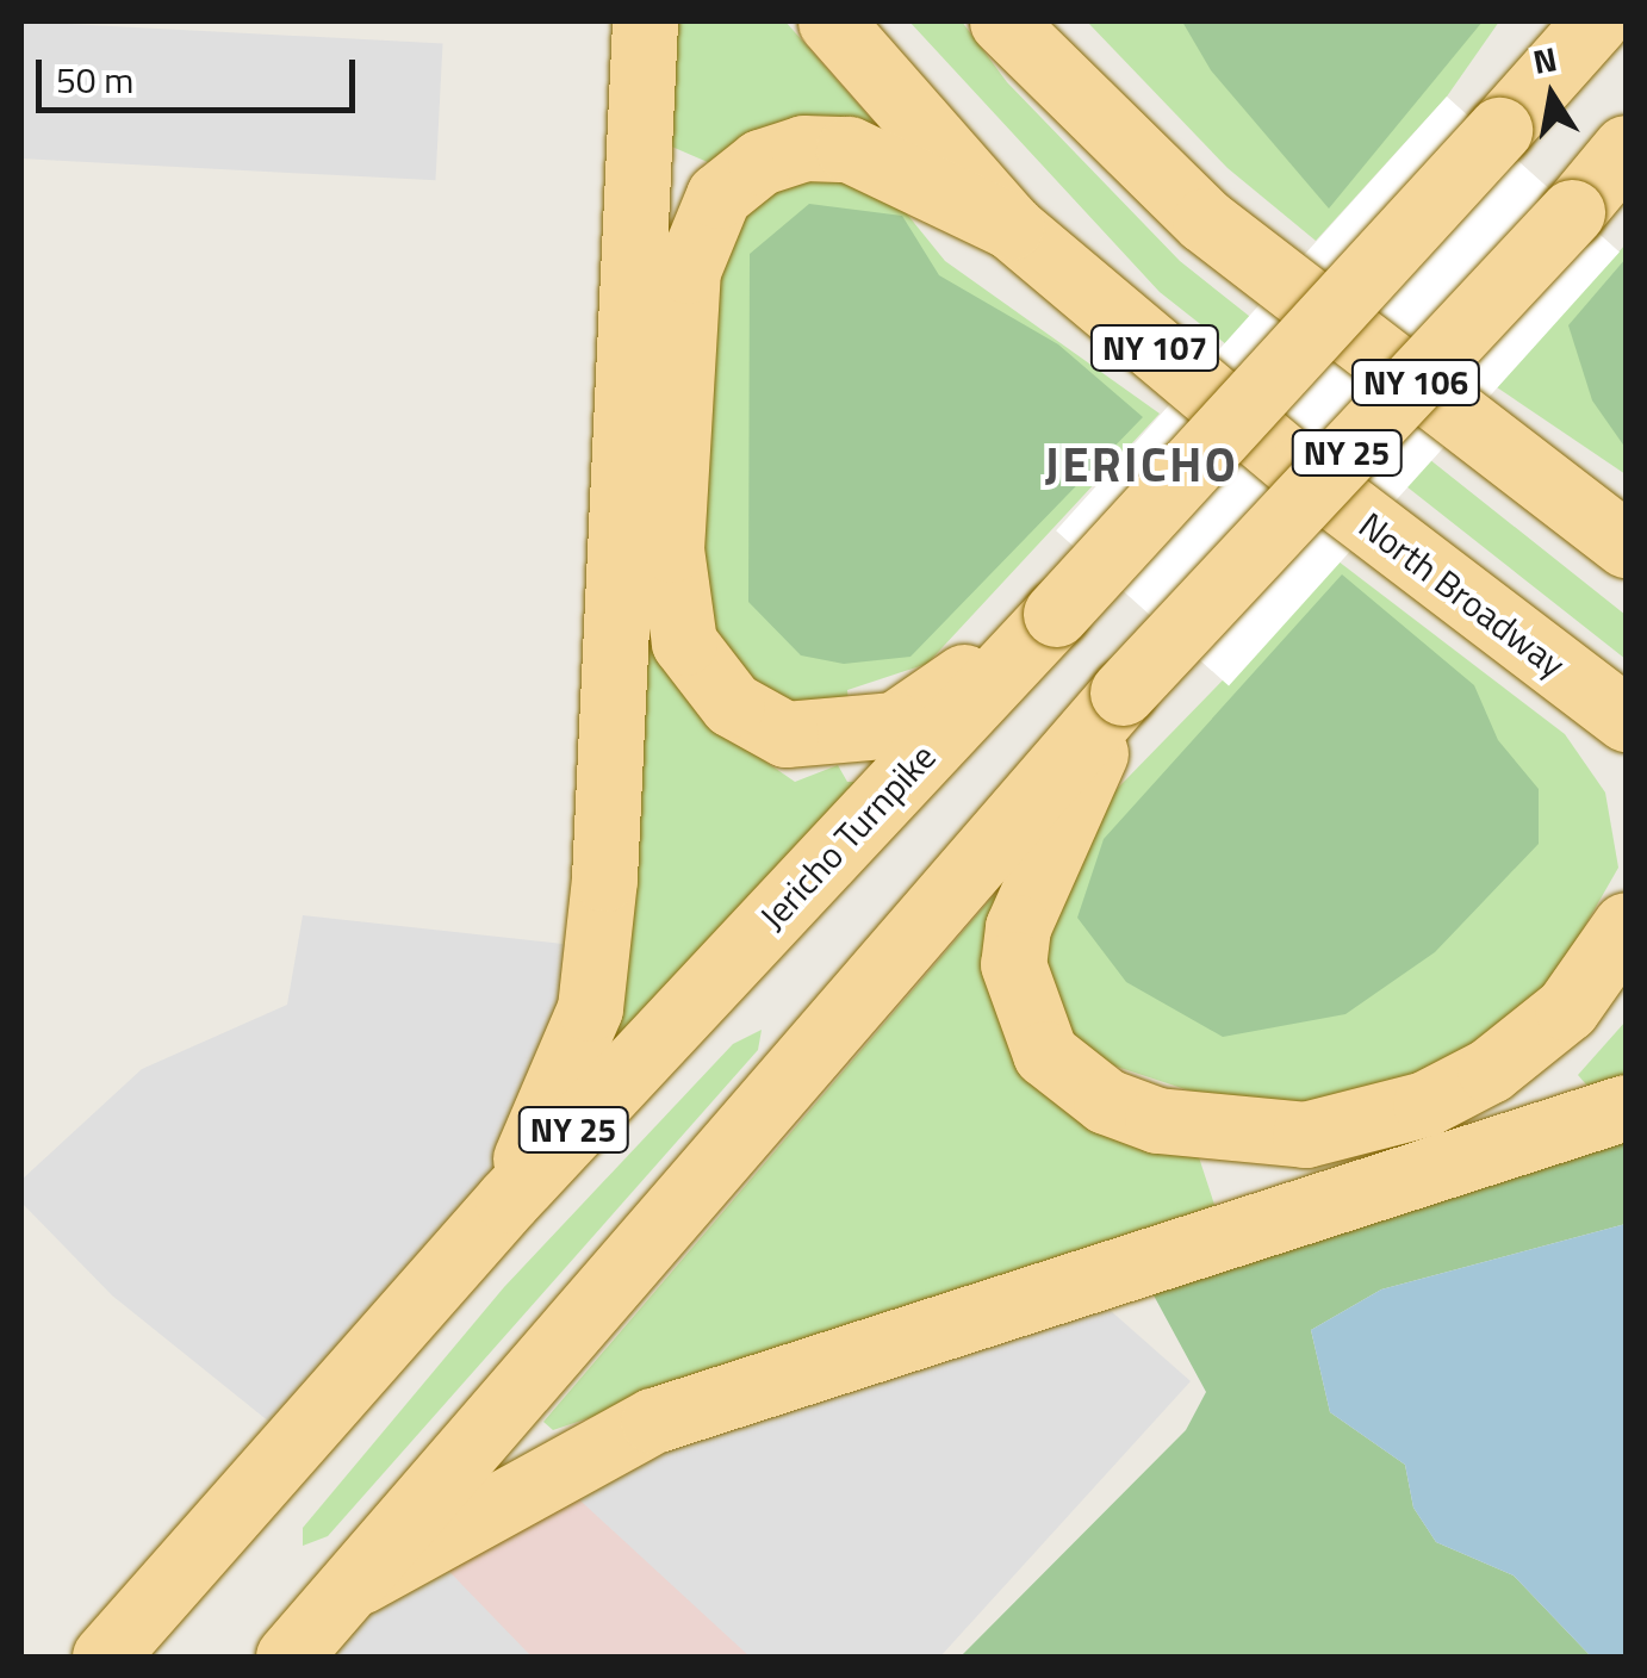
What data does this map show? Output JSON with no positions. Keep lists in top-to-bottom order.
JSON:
{
  "streets": {
    "main road": [
      "NY 107",
      "NY 106",
      "NY 25",
      "North Broadway",
      "Jericho Turnpike"
    ]
  },
  "crossings": [
    ["NY 107", "North Broadway"]
  ],
  "districts": ["JERICHO"],
  "scale_bar": "50 m",
  "north": "top"
}
